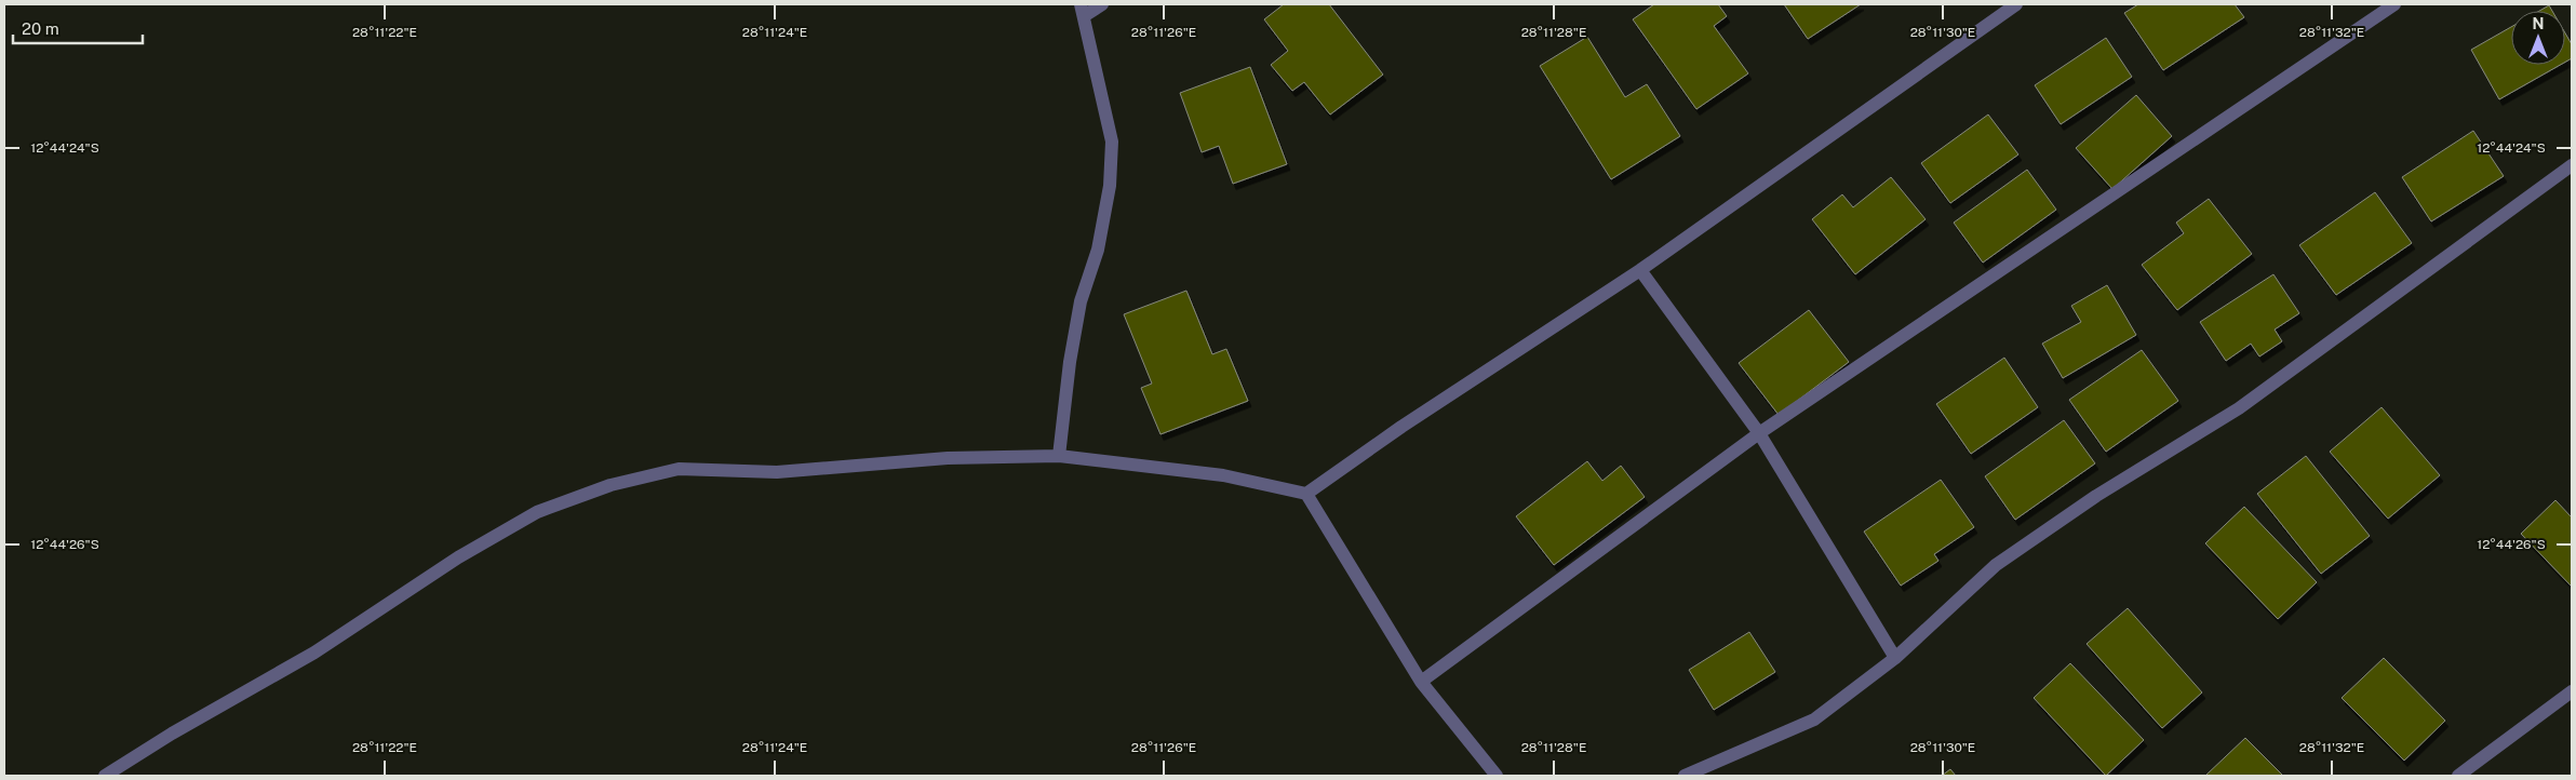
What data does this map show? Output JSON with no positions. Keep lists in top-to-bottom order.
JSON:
{
  "scale_bar": "20 m",
  "north": "top",
  "coordinates": [
    "28°11'22\"E",
    "28°11'24\"E",
    "28°11'26\"E",
    "28°11'28\"E",
    "28°11'30\"E",
    "28°11'32\"E",
    "12°44'24\"S",
    "12°44'26\"S"
  ]
}
